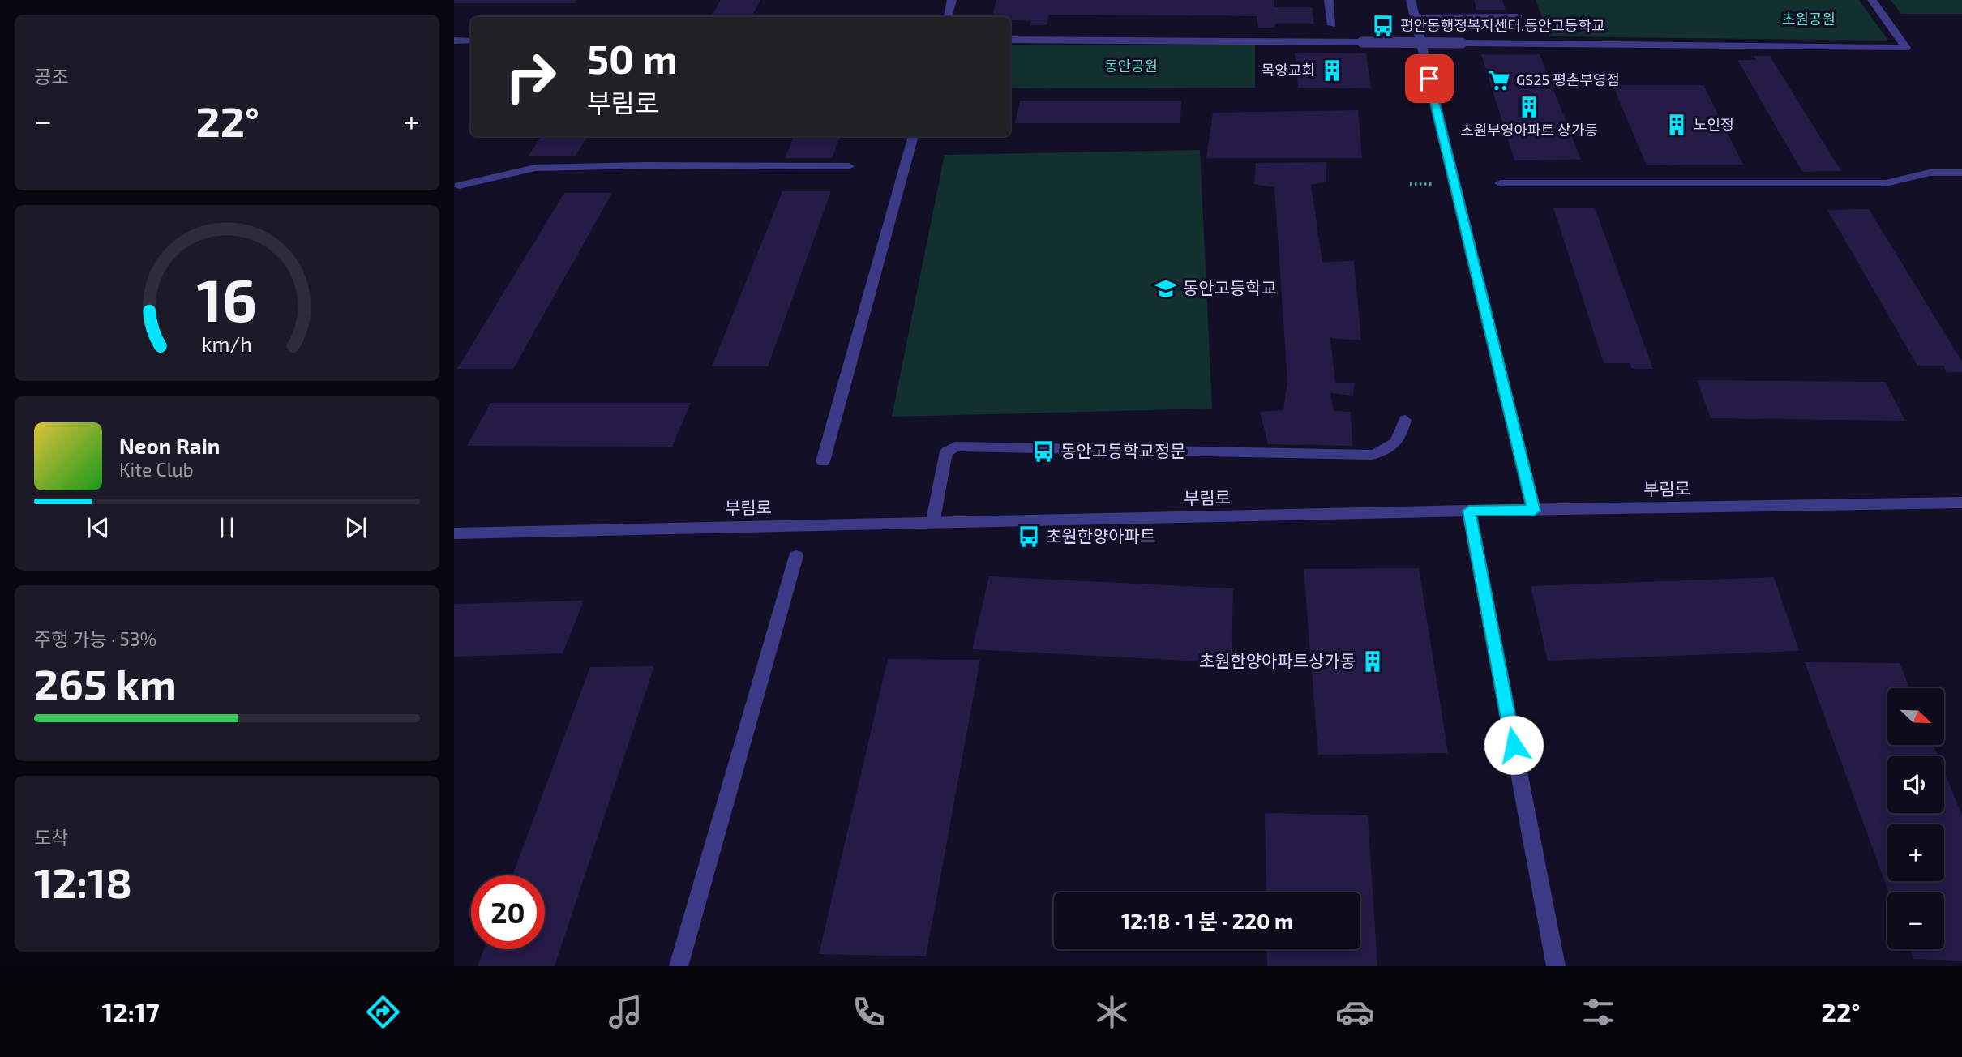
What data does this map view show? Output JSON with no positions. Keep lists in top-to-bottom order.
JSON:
{
  "streets": {
    "street": ["부림로"]
  },
  "parks": ["초원공원", "동안공원"],
  "places": {
    "bus stop": ["평안동행정복지센터.동안고등학교", "동안고등학교정문", "초원한양아파트"],
    "building": [
      "목양교회",
      "초원부영아파트 상가동",
      "노인정",
      "초원한양아파트상가동"
    ],
    "supermarket": ["GS25 평촌부영점"],
    "school or university": ["동안고등학교"]
  },
  "north": "bottom right",
  "page": {
    "tile": [
      "공조",
      ["주행 가능 · 53%", "265 km"],
      ["도착", "12:18"]
    ],
    "turn": ["50 m", "부림로"],
    "heat": ["−", "22°", "+"],
    "song": ["Neon Rain", "Kite Club"],
    "map_buttons": ["+", "−"],
    "limit": "20",
    "trip": "12:18 · 1 분 · 220 m",
    "tabs": ["12:17", "22°"],
    "gauge": ["16", "km/h"]
  }
}
